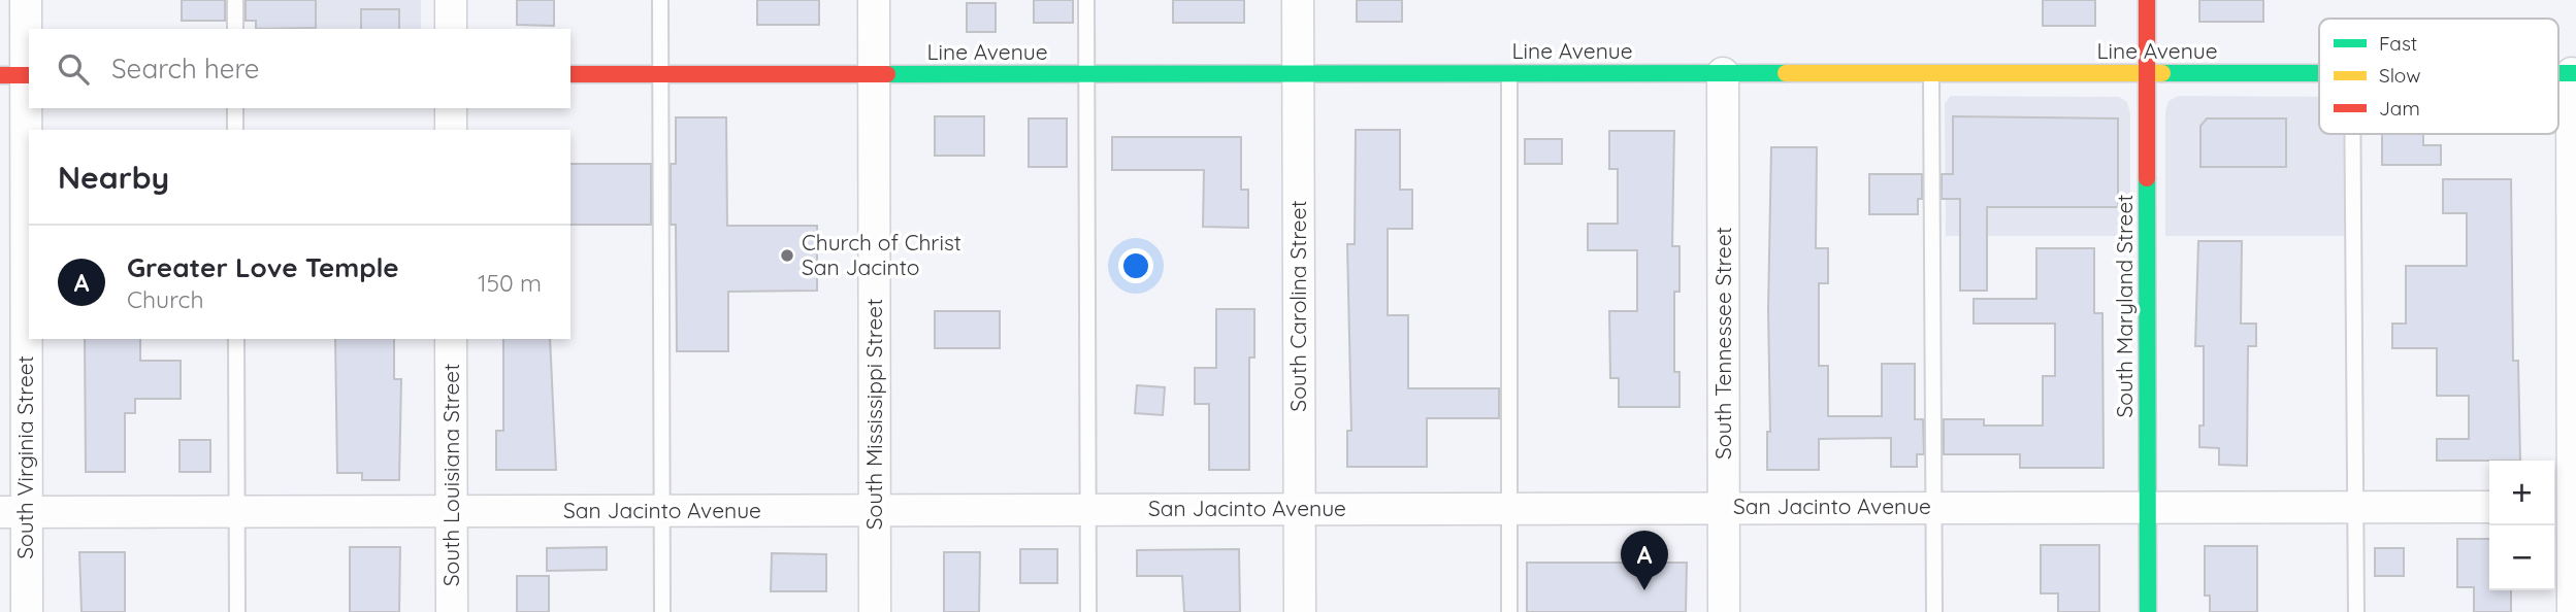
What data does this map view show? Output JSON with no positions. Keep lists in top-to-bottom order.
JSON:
{
  "streets": {
    "main road": ["Line Avenue", "South Maryland Street"],
    "street": [
      "South Carolina Street",
      "South Tennessee Street",
      "South Mississippi Street",
      "South Virginia Street",
      "South Louisiana Street",
      "San Jacinto Avenue"
    ]
  },
  "crossings": [
    ["Line Avenue", "South Carolina Street"],
    ["Line Avenue", "South Maryland Street"],
    ["Line Avenue", "South Tennessee Street"],
    ["Line Avenue", "South Mississippi Street"],
    ["South Carolina Street", "San Jacinto Avenue"],
    ["South Maryland Street", "San Jacinto Avenue"],
    ["South Tennessee Street", "San Jacinto Avenue"],
    ["South Mississippi Street", "San Jacinto Avenue"],
    ["South Virginia Street", "San Jacinto Avenue"],
    ["South Louisiana Street", "San Jacinto Avenue"]
  ],
  "places": ["Church of Christ San Jacinto"],
  "legend": ["Fast", "Slow", "Jam"],
  "page": {
    "search": "Search here",
    "heading": "Nearby",
    "list": [
      {
        "mark": "A",
        "name": "Greater Love Temple",
        "note": "Church",
        "value": "150 m"
      }
    ],
    "map_buttons": ["+", "−"],
    "pins": "A"
  }
}
